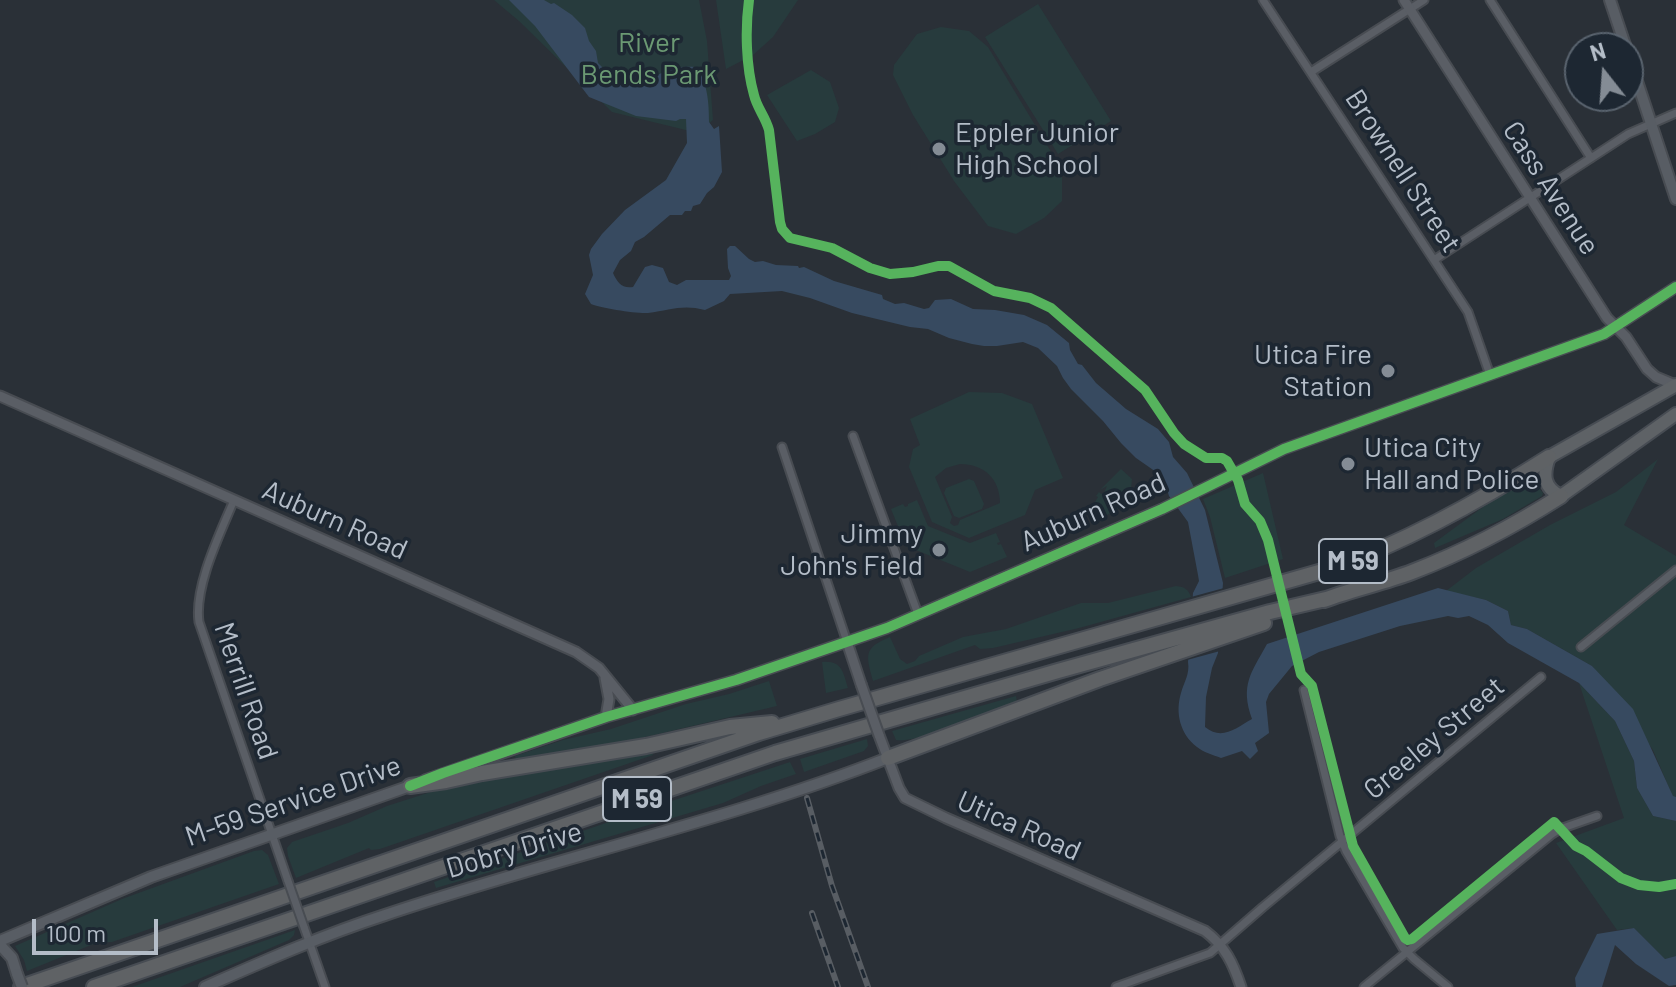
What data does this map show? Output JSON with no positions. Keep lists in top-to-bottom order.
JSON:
{
  "streets": {
    "highway": ["M 59"],
    "main road": ["M-59 Service Drive", "Dobry Drive"],
    "street": [
      "Brownell Street",
      "Cass Avenue",
      "Auburn Road",
      "Merrill Road",
      "Greeley Street",
      "Utica Road"
    ]
  },
  "crossings": [
    ["Brownell Street", "Auburn Road"],
    ["Cass Avenue", "Auburn Road"],
    ["Cass Avenue", "M 59"],
    ["Auburn Road", "Merrill Road"],
    ["Auburn Road", "M-59 Service Drive"],
    ["Auburn Road", "Utica Road"],
    ["Merrill Road", "M-59 Service Drive"],
    ["Merrill Road", "Dobry Drive"],
    ["Greeley Street", "Utica Road"],
    ["Utica Road", "Dobry Drive"]
  ],
  "parks": ["River Bends Park"],
  "places": [
    "Eppler Junior High School",
    "Utica Fire Station",
    "Utica City Hall and Police",
    "Jimmy John's Field"
  ],
  "scale_bar": "100 m",
  "north": "top"
}
